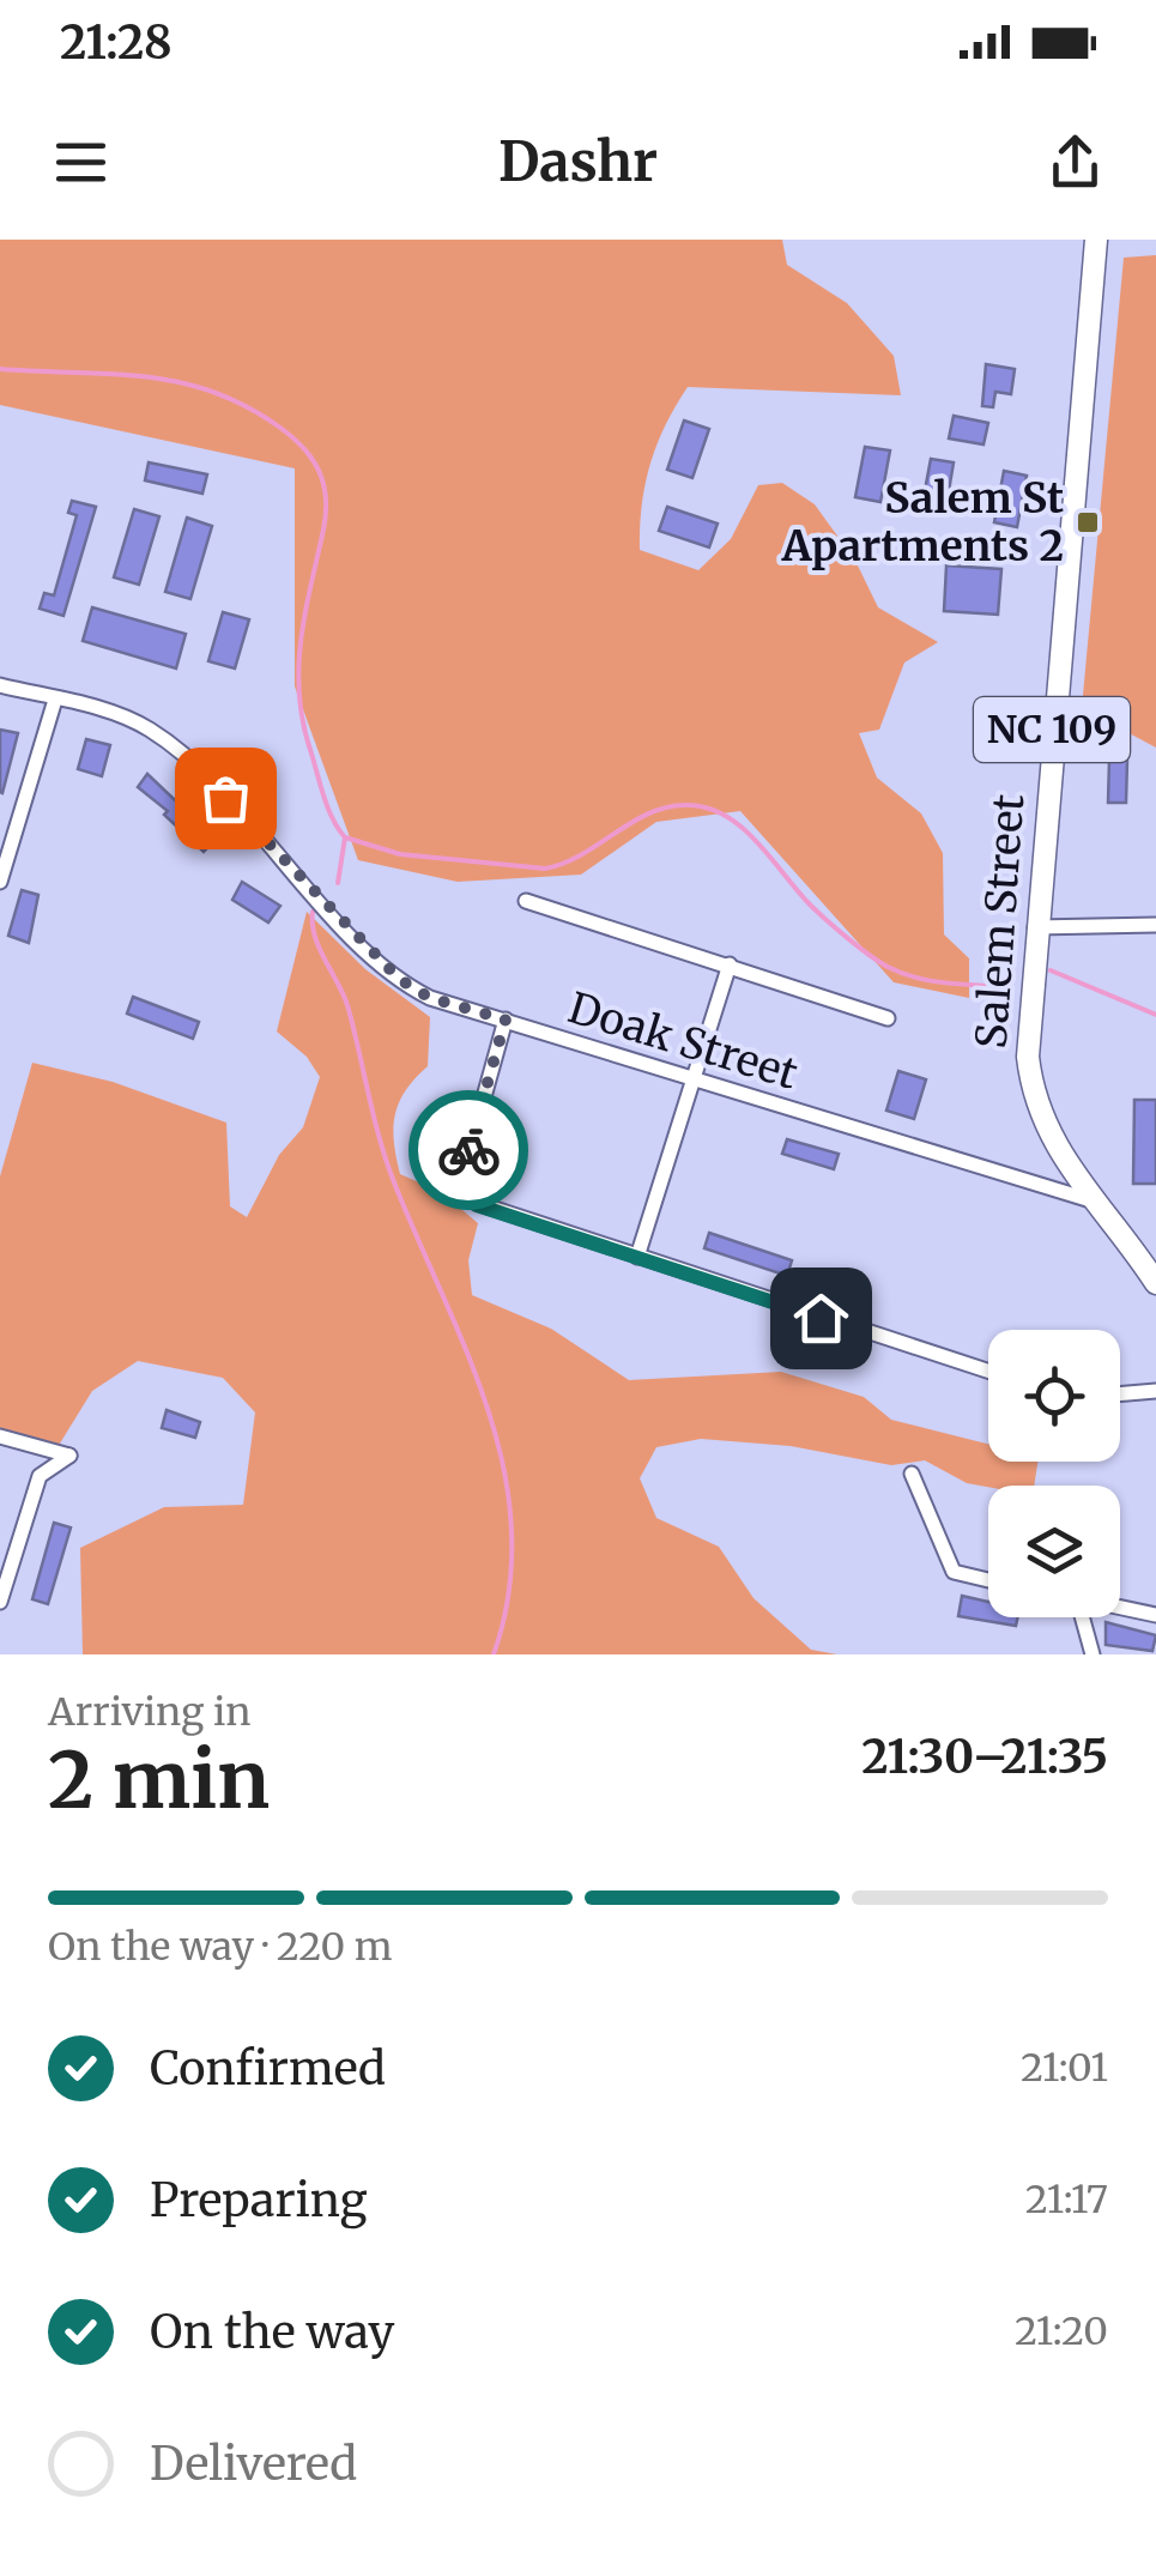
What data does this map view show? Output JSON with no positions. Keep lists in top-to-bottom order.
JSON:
{
  "streets": {
    "main road": ["NC 109", "Salem Street"],
    "street": ["Doak Street"]
  },
  "crossings": [
    ["Salem Street", "Doak Street"]
  ],
  "places": {
    "transit": ["Salem St Apartments 2"]
  },
  "page": {
    "status": "21:28",
    "header": "Dashr",
    "heading": ["2 min", "Arriving in", "21:30–21:35"],
    "bar": "On the way · 220 m",
    "list": [
      ["Confirmed", "21:01"],
      ["Preparing", "21:17"],
      ["On the way", "21:20"],
      "Delivered"
    ]
  }
}
